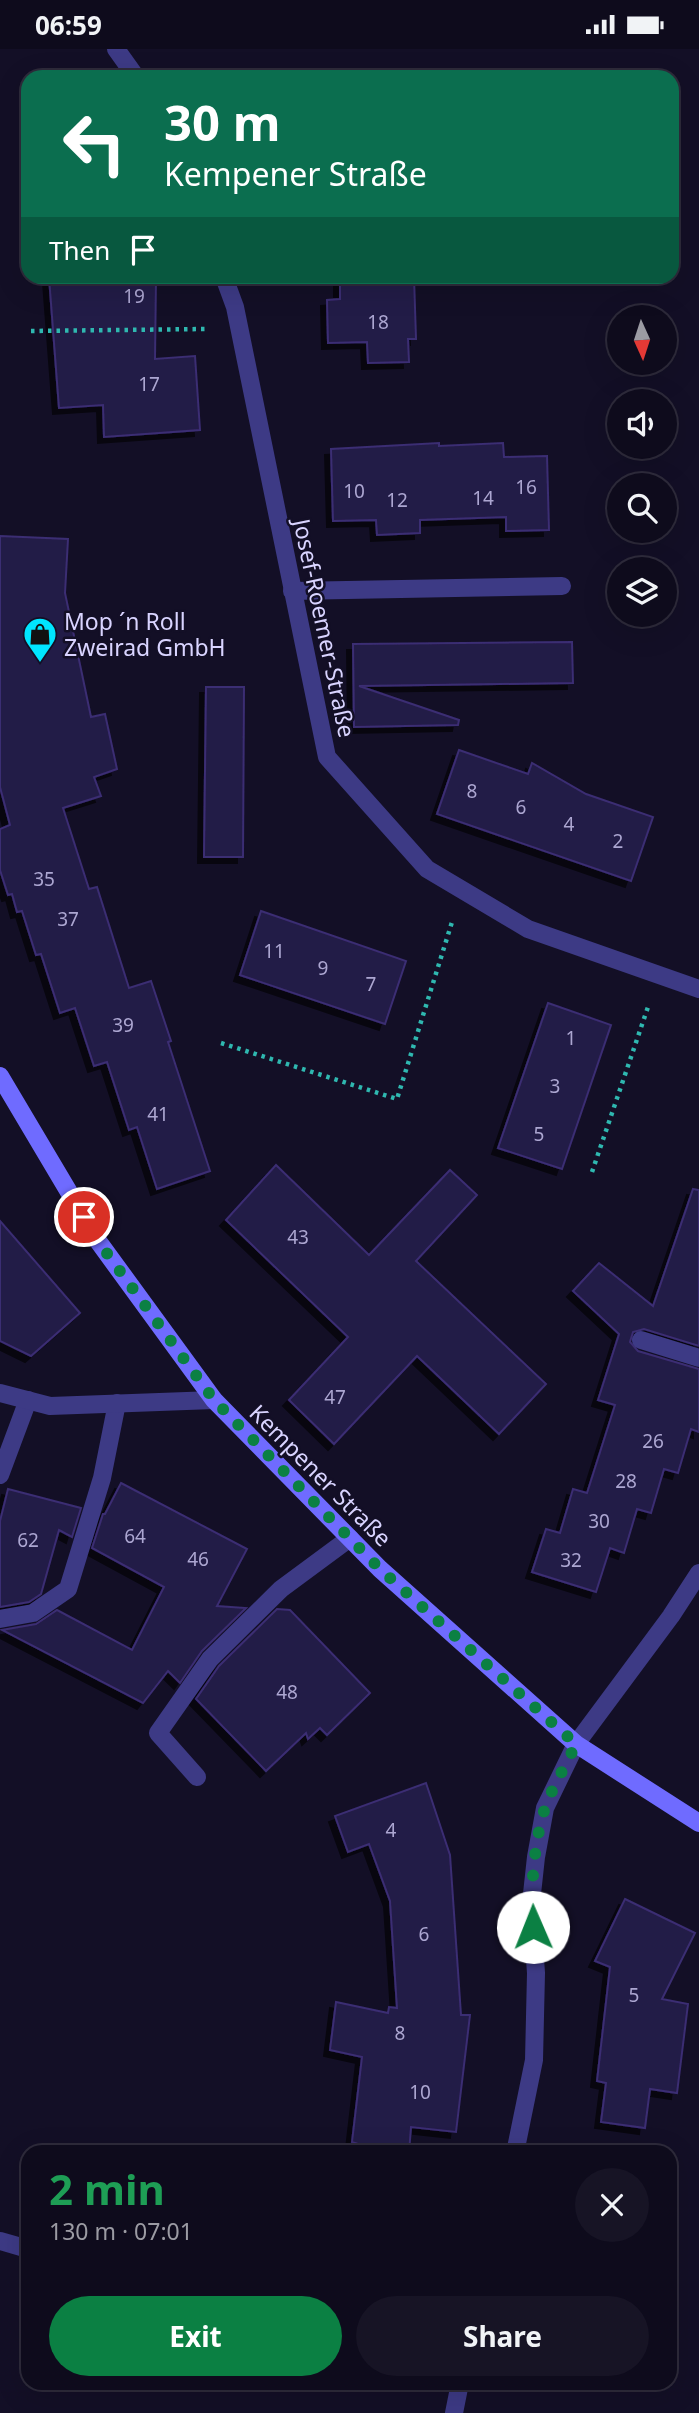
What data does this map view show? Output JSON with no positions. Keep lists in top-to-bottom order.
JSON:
{
  "streets": {
    "main road": ["Kempener Straße"],
    "street": ["Josef-Roemer-Straße"]
  },
  "places": {
    "shop": ["Mop ´n Roll Zweirad GmbH"]
  },
  "house_numbers": [
    "19",
    "18",
    "17",
    "16",
    "10",
    "14",
    "12",
    "8",
    "6",
    "4",
    "2",
    "35",
    "37",
    "11",
    "9",
    "7",
    "39",
    "1",
    "3",
    "41",
    "5",
    "43",
    "47",
    "26",
    "28",
    "30",
    "64",
    "62",
    "46",
    "32",
    "48",
    "4",
    "6",
    "5",
    "8",
    "10"
  ],
  "north": "bottom",
  "page": {
    "status": "06:59",
    "turn": ["30 m", "Kempener Straße"],
    "then": "Then",
    "heading": ["2 min", "130 m · 07:01"],
    "buttons": ["Exit", "Share"]
  }
}
